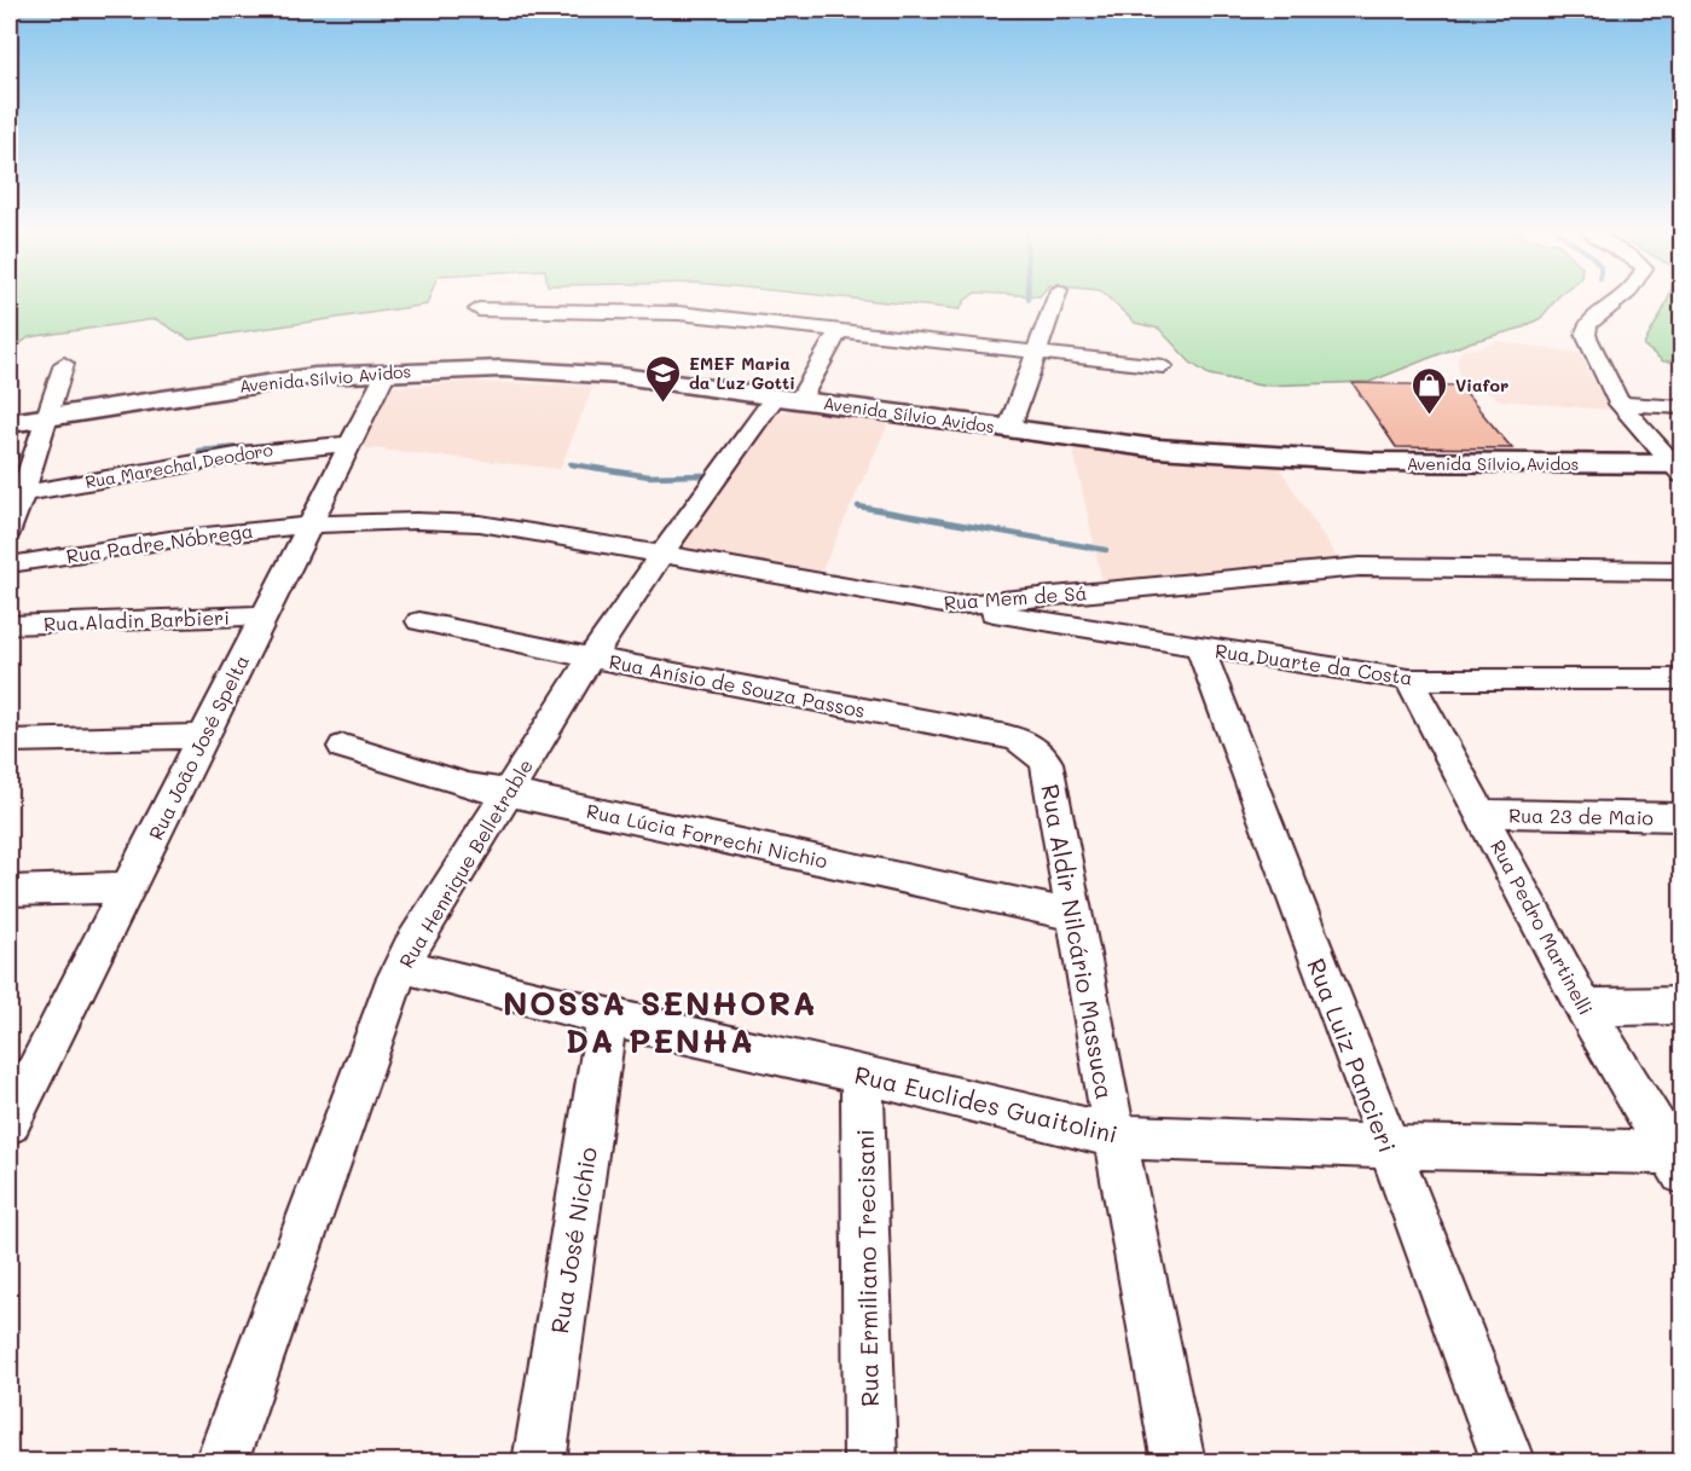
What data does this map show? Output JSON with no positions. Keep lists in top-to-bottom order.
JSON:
{
  "streets": {
    "main road": ["Avenida Sílvio Avidos"],
    "street": [
      "Rua Marechal Deodoro",
      "Rua Padre Nóbrega",
      "Rua Mem de Sá",
      "Rua Aladin Barbieri",
      "Rua Duarte da Costa",
      "Rua Anísio de Souza Passos",
      "Rua João José Spelta",
      "Rua 23 de Maio",
      "Rua Lúcia Forrechi Nichio",
      "Rua Henrique Belletrable",
      "Rua Pedro Martinelli",
      "Rua Aldir Nilcário Massuca",
      "Rua Luiz Pancieri",
      "Rua Euclides Guaitolini",
      "Rua José Nichio",
      "Rua Ermiliano Trecisani"
    ]
  },
  "crossings": [
    ["Avenida Sílvio Avidos", "Rua João José Spelta"],
    ["Avenida Sílvio Avidos", "Rua Henrique Belletrable"],
    ["Rua Marechal Deodoro", "Rua João José Spelta"],
    ["Rua Padre Nóbrega", "Rua Mem de Sá"],
    ["Rua Padre Nóbrega", "Rua João José Spelta"],
    ["Rua Mem de Sá", "Rua Duarte da Costa"],
    ["Rua Mem de Sá", "Rua João José Spelta"],
    ["Rua Mem de Sá", "Rua Henrique Belletrable"],
    ["Rua Aladin Barbieri", "Rua João José Spelta"],
    ["Rua Duarte da Costa", "Rua Pedro Martinelli"],
    ["Rua Duarte da Costa", "Rua Luiz Pancieri"],
    ["Rua Anísio de Souza Passos", "Rua Henrique Belletrable"],
    ["Rua Anísio de Souza Passos", "Rua Aldir Nilcário Massuca"],
    ["Rua 23 de Maio", "Rua Pedro Martinelli"],
    ["Rua Lúcia Forrechi Nichio", "Rua Henrique Belletrable"],
    ["Rua Lúcia Forrechi Nichio", "Rua Aldir Nilcário Massuca"],
    ["Rua Henrique Belletrable", "Rua Euclides Guaitolini"],
    ["Rua Pedro Martinelli", "Rua Euclides Guaitolini"],
    ["Rua Aldir Nilcário Massuca", "Rua Euclides Guaitolini"],
    ["Rua Luiz Pancieri", "Rua Euclides Guaitolini"],
    ["Rua Euclides Guaitolini", "Rua José Nichio"],
    ["Rua Euclides Guaitolini", "Rua Ermiliano Trecisani"]
  ],
  "districts": ["NOSSA SENHORA DA PENHA"],
  "places": {
    "school or university": ["EMEF Maria da Luz Gotti"],
    "shop": ["Viafor"]
  }
}
